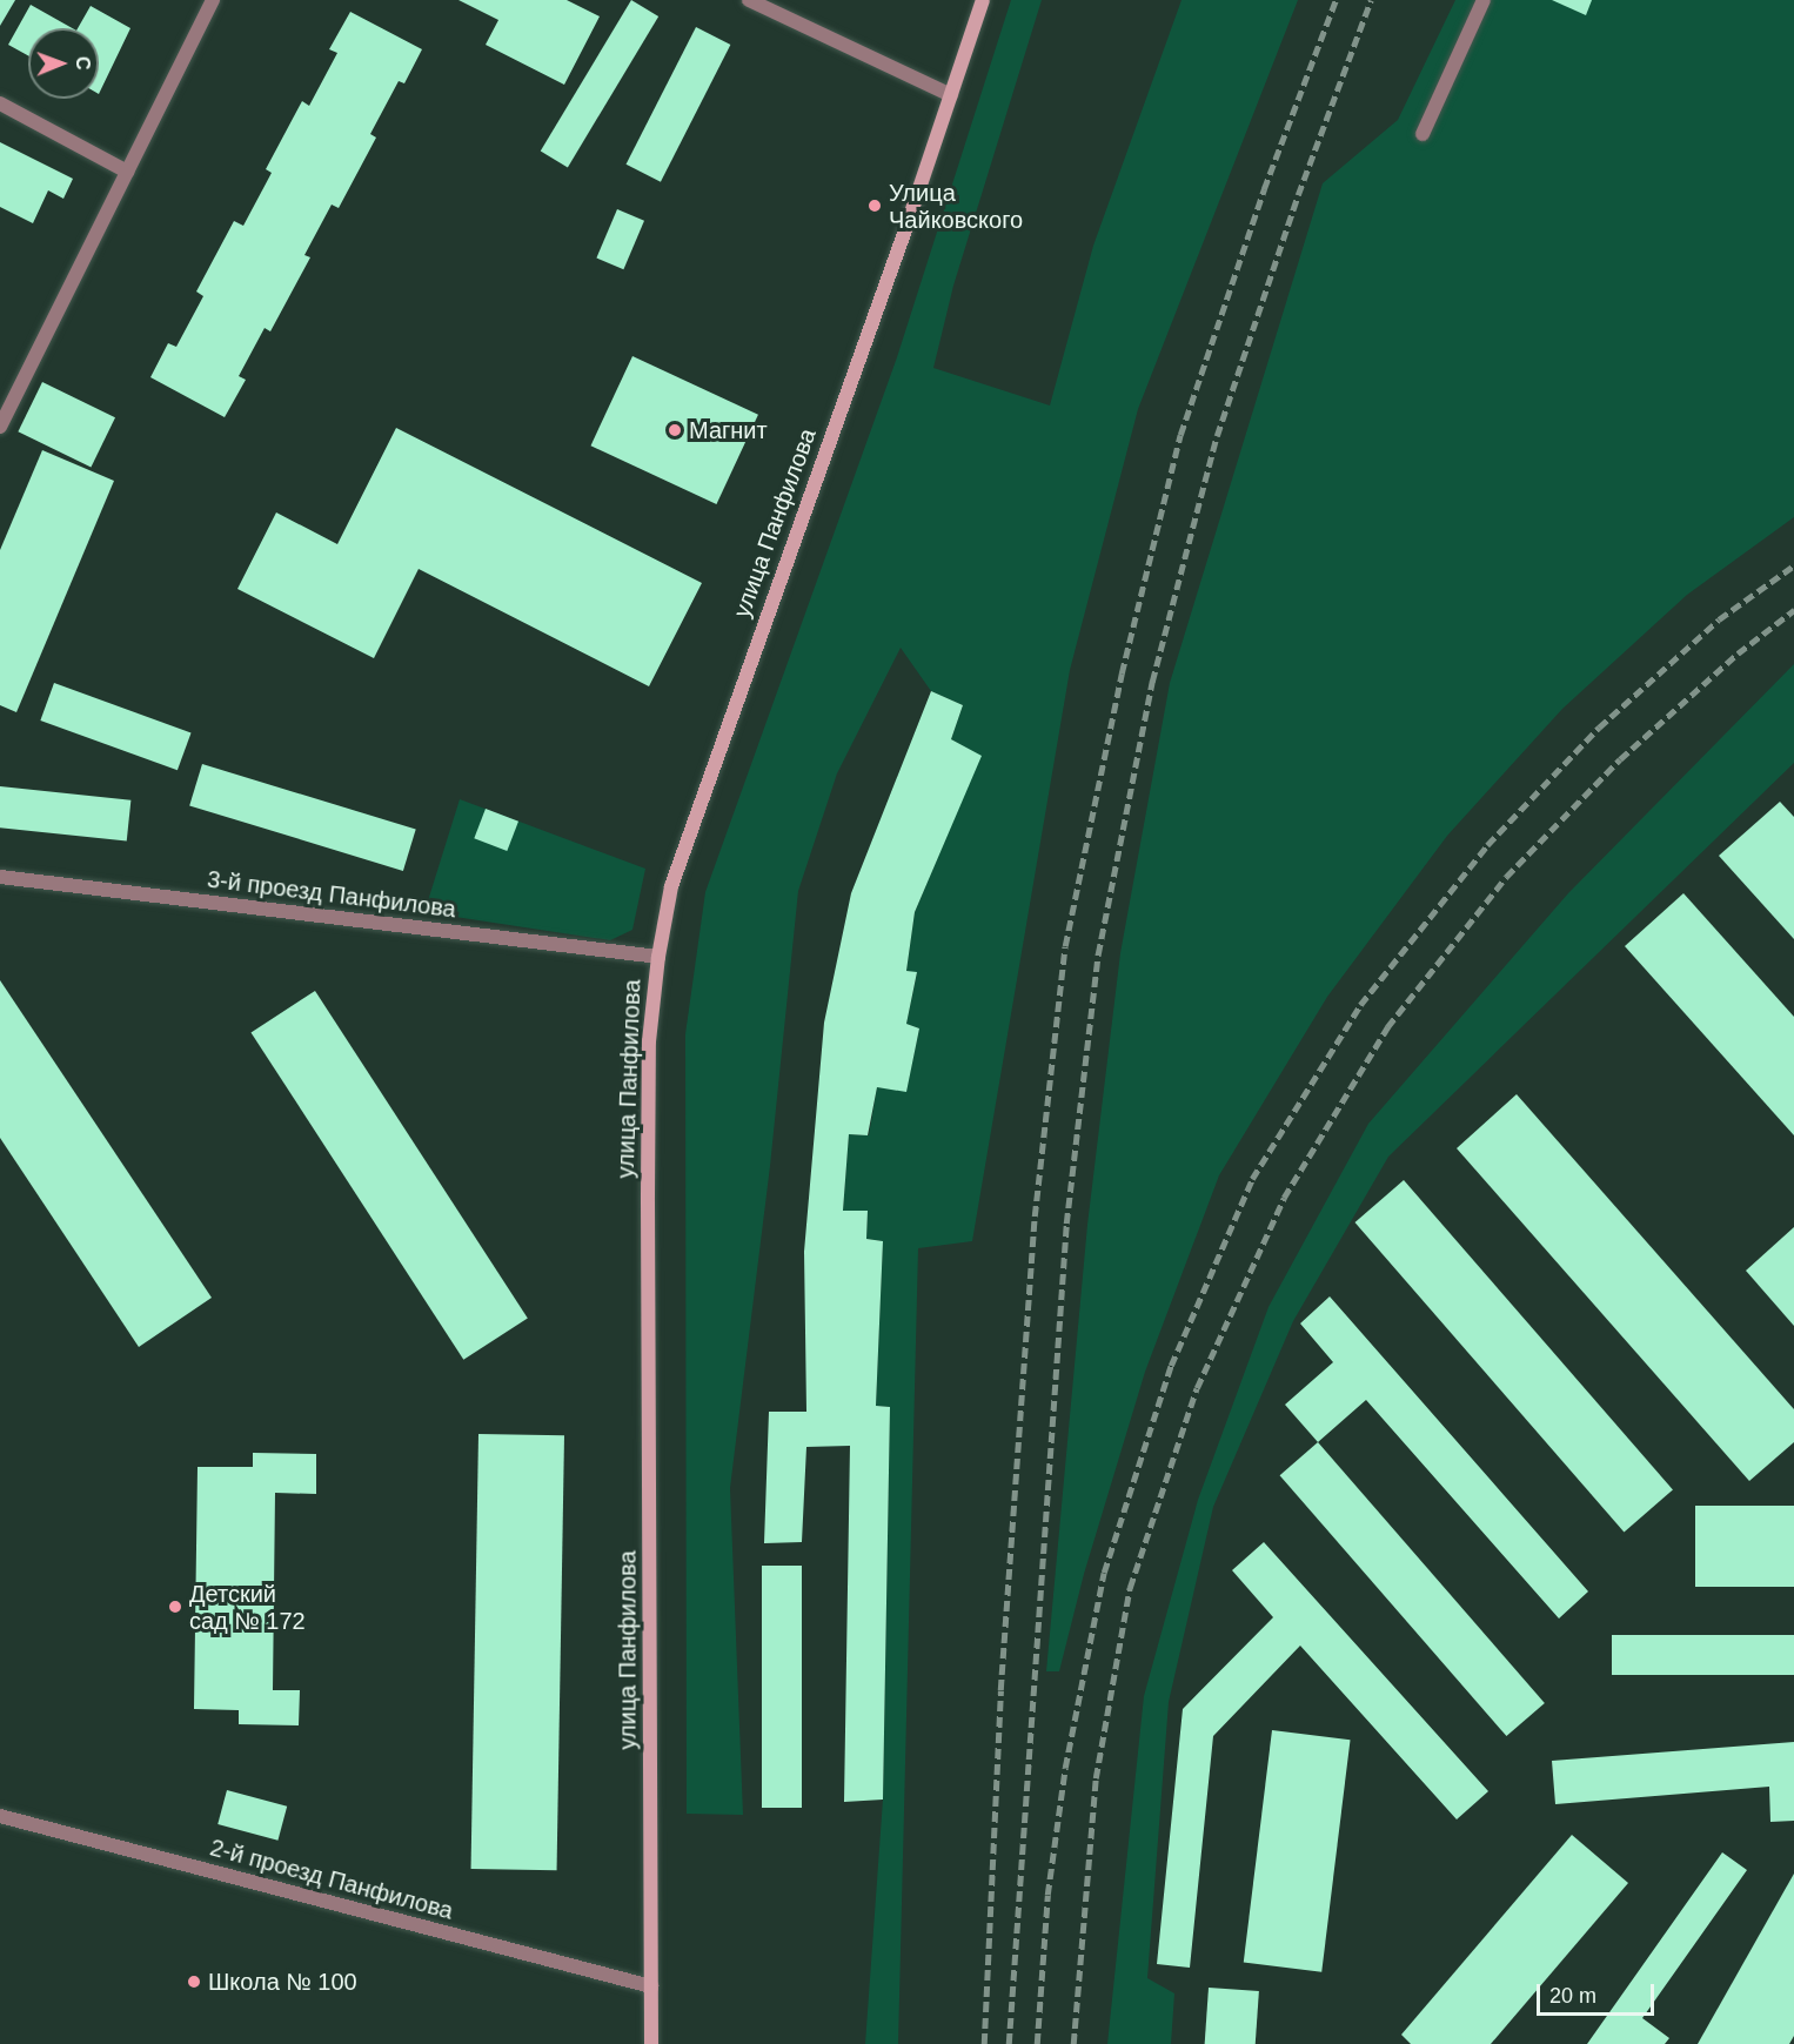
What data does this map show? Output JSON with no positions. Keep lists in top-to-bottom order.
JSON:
{
  "streets": {
    "main road": ["улица Панфилова"],
    "street": ["3-й проезд Панфилова", "2-й проезд Панфилова"]
  },
  "crossings": [
    ["улица Панфилова", "3-й проезд Панфилова"],
    ["улица Панфилова", "2-й проезд Панфилова"]
  ],
  "places": [
    "Улица Чайковского",
    "Магнит",
    "Детский сад № 172",
    "Школа № 100"
  ],
  "scale_bar": "20 m",
  "north": "right"
}
